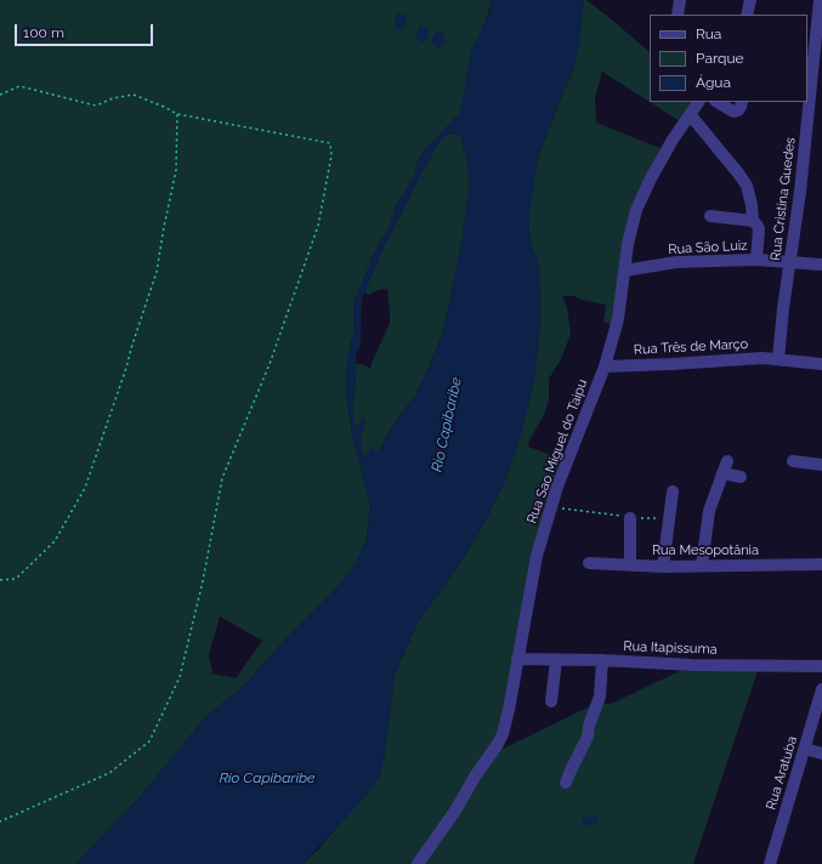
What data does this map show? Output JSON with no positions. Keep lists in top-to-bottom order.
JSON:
{
  "streets": {
    "street": [
      "Rua Cristina Guedes",
      "Rua São Luiz",
      "Rua Três de Março",
      "Rua Sao Miguel do Taipu",
      "Rua Mesopotânia",
      "Rua Itapissuma",
      "Rua Aratuba"
    ]
  },
  "crossings": [
    ["Rua Cristina Guedes", "Rua São Luiz"],
    ["Rua Cristina Guedes", "Rua Três de Março"],
    ["Rua São Luiz", "Rua Sao Miguel do Taipu"],
    ["Rua Três de Março", "Rua Sao Miguel do Taipu"],
    ["Rua Sao Miguel do Taipu", "Rua Itapissuma"]
  ],
  "water": ["Rio Capibaribe"],
  "legend": ["Rua", "Parque", "Água"],
  "scale_bar": "100 m"
}
